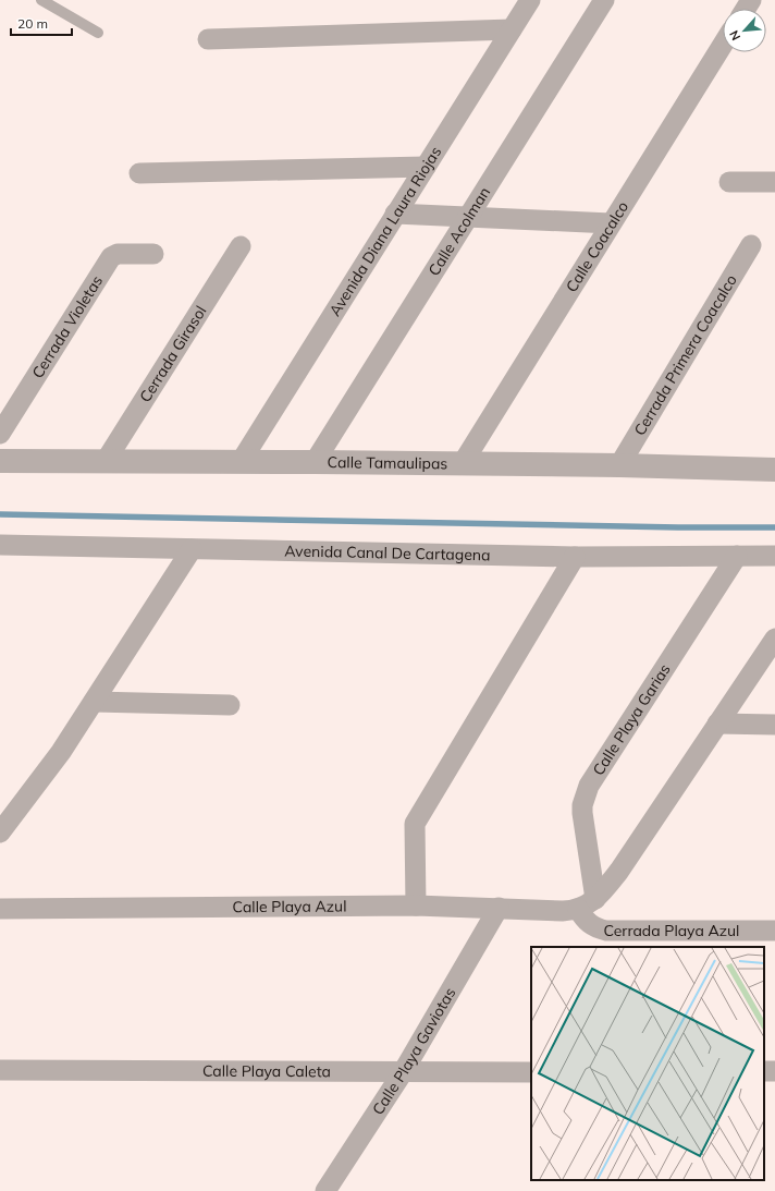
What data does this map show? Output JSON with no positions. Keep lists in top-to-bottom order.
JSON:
{
  "streets": {
    "street": [
      "Calle Acolman",
      "Avenida Diana Laura Riojas",
      "Calle Coacalco",
      "Cerrada Violetas",
      "Cerrada Girasol",
      "Cerrada Primera Coacalco",
      "Calle Tamaulipas",
      "Avenida Canal De Cartagena",
      "Calle Playa Garias",
      "Calle Playa Azul",
      "Cerrada Playa Azul",
      "Calle Playa Gaviotas",
      "Calle Playa Caleta"
    ]
  },
  "crossings": [
    ["Calle Acolman", "Calle Tamaulipas"],
    ["Avenida Diana Laura Riojas", "Calle Tamaulipas"],
    ["Calle Coacalco", "Calle Tamaulipas"],
    ["Cerrada Girasol", "Calle Tamaulipas"],
    ["Cerrada Primera Coacalco", "Calle Tamaulipas"],
    ["Avenida Canal De Cartagena", "Calle Playa Garias"],
    ["Calle Playa Garias", "Calle Playa Azul"],
    ["Calle Playa Garias", "Cerrada Playa Azul"],
    ["Calle Playa Azul", "Cerrada Playa Azul"],
    ["Calle Playa Azul", "Calle Playa Gaviotas"],
    ["Calle Playa Gaviotas", "Calle Playa Caleta"]
  ],
  "scale_bar": "20 m",
  "north": "bottom left"
}
